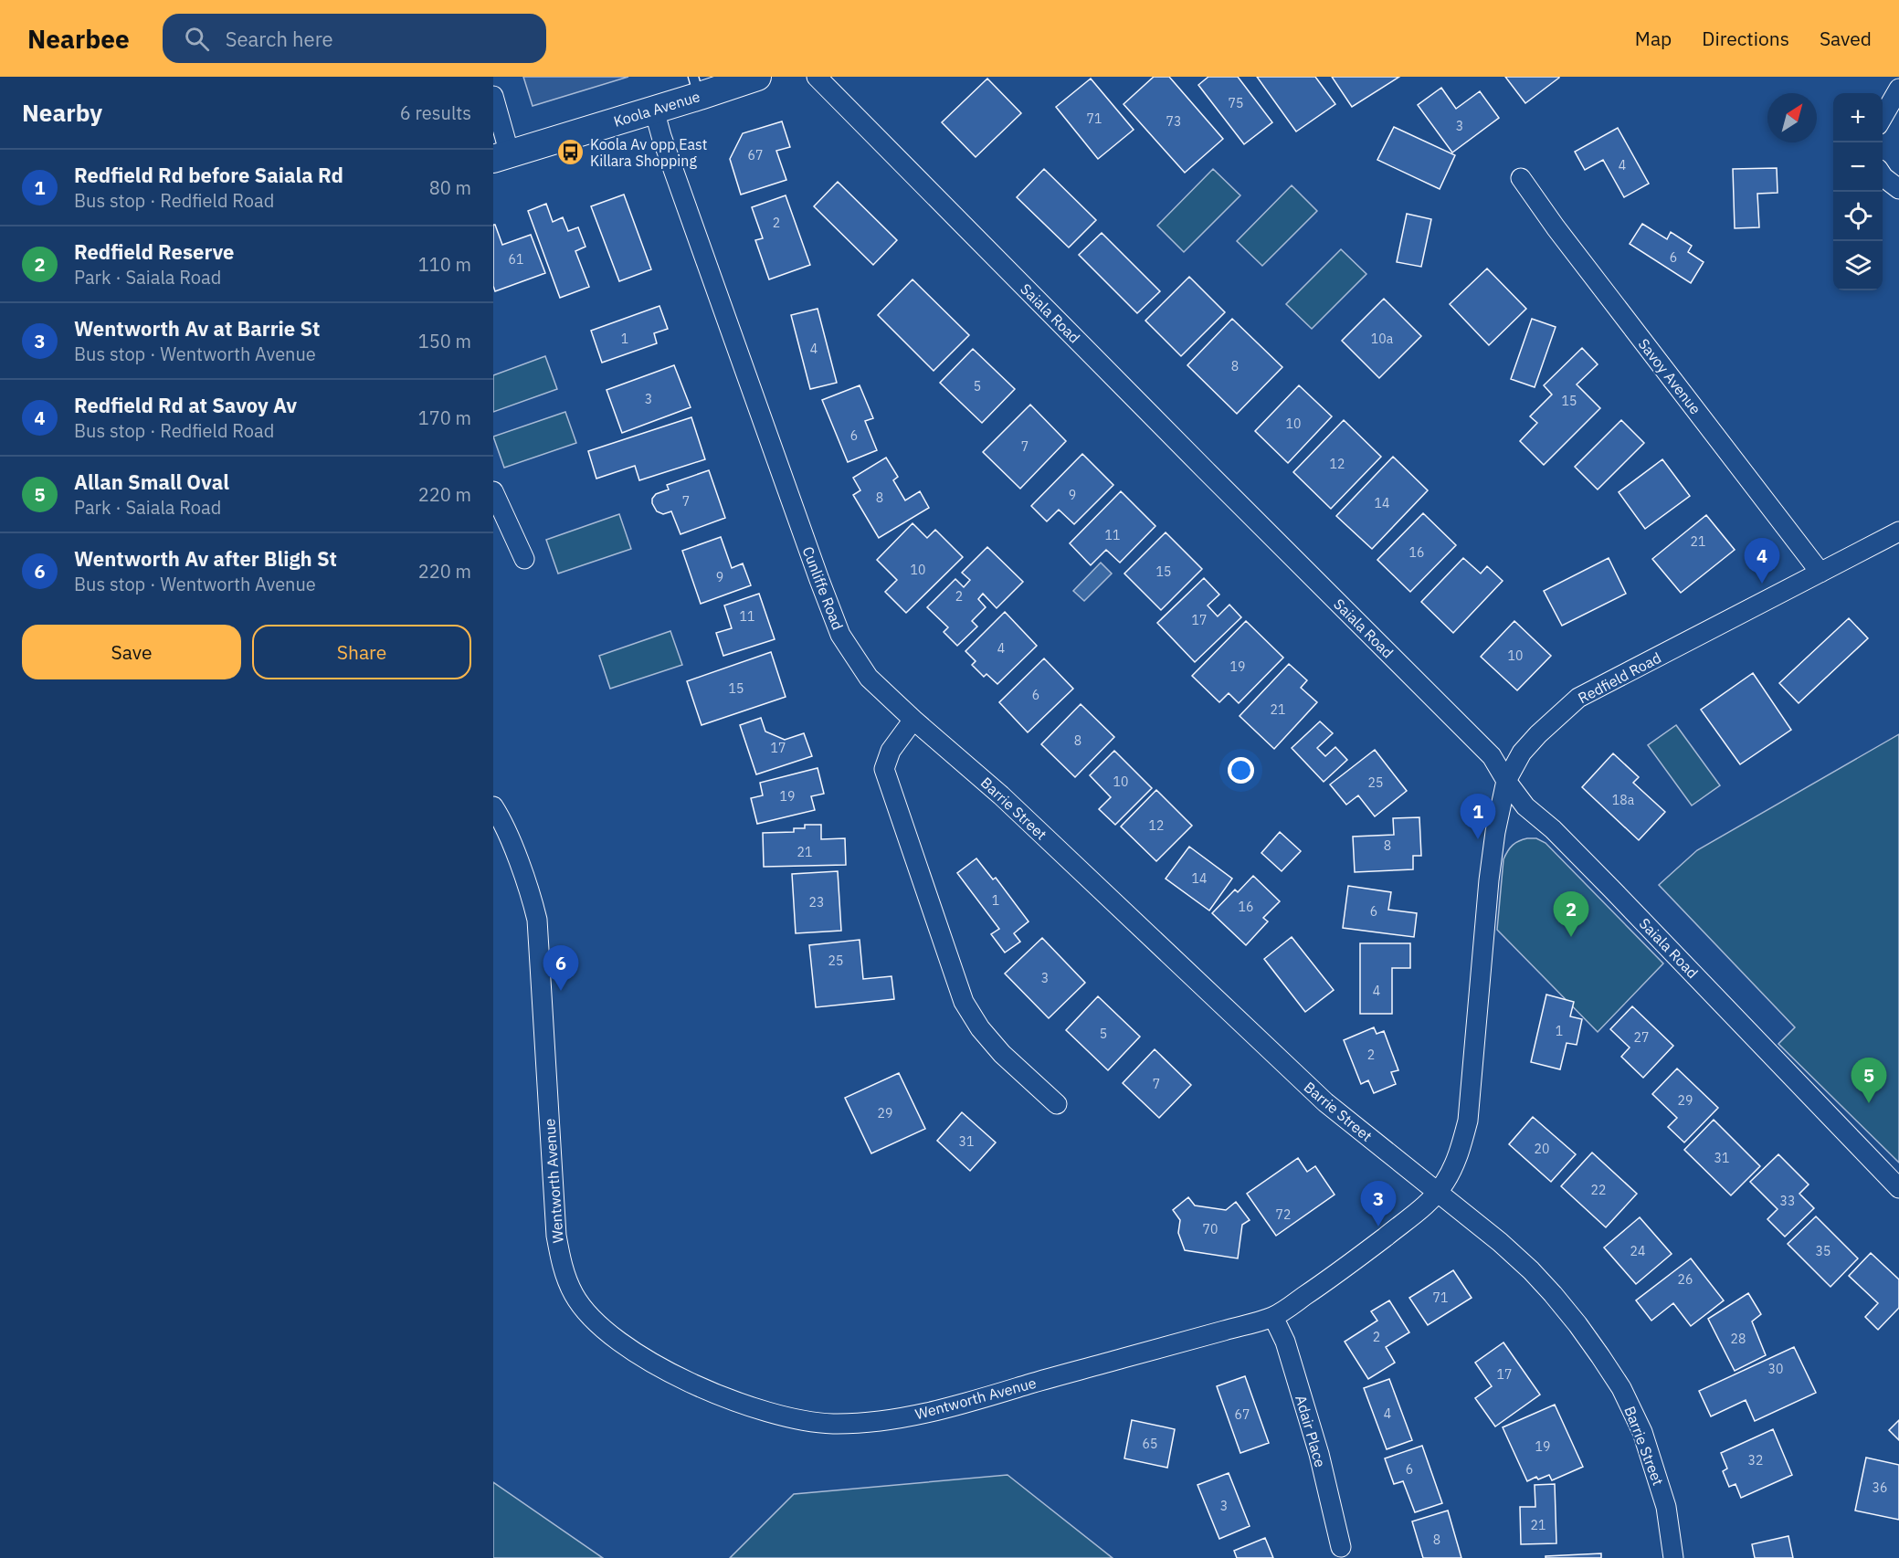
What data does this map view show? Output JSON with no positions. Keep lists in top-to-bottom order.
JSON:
{
  "streets": {
    "street": [
      "Koola Avenue",
      "Saiala Road",
      "Savoy Avenue",
      "Cunliffe Road",
      "Redfield Road",
      "Barrie Street",
      "Wentworth Avenue",
      "Adair Place"
    ]
  },
  "crossings": [
    ["Koola Avenue", "Cunliffe Road"],
    ["Saiala Road", "Redfield Road"],
    ["Savoy Avenue", "Redfield Road"],
    ["Cunliffe Road", "Barrie Street"],
    ["Redfield Road", "Barrie Street"],
    ["Redfield Road", "Wentworth Avenue"],
    ["Barrie Street", "Wentworth Avenue"],
    ["Wentworth Avenue", "Adair Place"]
  ],
  "places": {
    "bus stop": ["Koola Av opp East Killara Shopping"]
  },
  "house_numbers": [
    "75",
    "71",
    "73",
    "3",
    "67",
    "4",
    "2",
    "6",
    "61",
    "1",
    "10a",
    "4",
    "8",
    "5",
    "3",
    "15",
    "10",
    "6",
    "7",
    "12",
    "9",
    "8",
    "7",
    "14",
    "11",
    "21",
    "16",
    "10",
    "15",
    "9",
    "2",
    "11",
    "17",
    "4",
    "10",
    "19",
    "15",
    "6",
    "21",
    "8",
    "17",
    "10",
    "25",
    "19",
    "18a",
    "12",
    "8",
    "21",
    "14",
    "1",
    "23",
    "16",
    "6",
    "25",
    "3",
    "4",
    "1",
    "5",
    "27",
    "2",
    "7",
    "29",
    "29",
    "31",
    "20",
    "31",
    "22",
    "33",
    "72",
    "70",
    "24",
    "35",
    "26",
    "71",
    "2",
    "28",
    "30",
    "17",
    "4",
    "67",
    "65",
    "19",
    "32",
    "6",
    "36",
    "3",
    "21",
    "8"
  ],
  "north": "top right",
  "page": {
    "header": "Nearbee",
    "search": "Search here",
    "nav": ["Map", "Directions", "Saved"],
    "heading": ["Nearby", "6 results"],
    "map_buttons": ["+", "−"],
    "list": [
      {
        "mark": "1",
        "name": "Redfield Rd before Saiala Rd",
        "note": "Bus stop · Redfield Road",
        "value": "80 m"
      },
      {
        "mark": "2",
        "name": "Redfield Reserve",
        "note": "Park · Saiala Road",
        "value": "110 m"
      },
      {
        "mark": "3",
        "name": "Wentworth Av at Barrie St",
        "note": "Bus stop · Wentworth Avenue",
        "value": "150 m"
      },
      {
        "mark": "4",
        "name": "Redfield Rd at Savoy Av",
        "note": "Bus stop · Redfield Road",
        "value": "170 m"
      },
      {
        "mark": "5",
        "name": "Allan Small Oval",
        "note": "Park · Saiala Road",
        "value": "220 m"
      },
      {
        "mark": "6",
        "name": "Wentworth Av after Bligh St",
        "note": "Bus stop · Wentworth Avenue",
        "value": "220 m"
      }
    ],
    "pins": [
      "4",
      "1",
      "2",
      "6",
      "5",
      "3"
    ],
    "buttons": ["Save", "Share"]
  }
}
